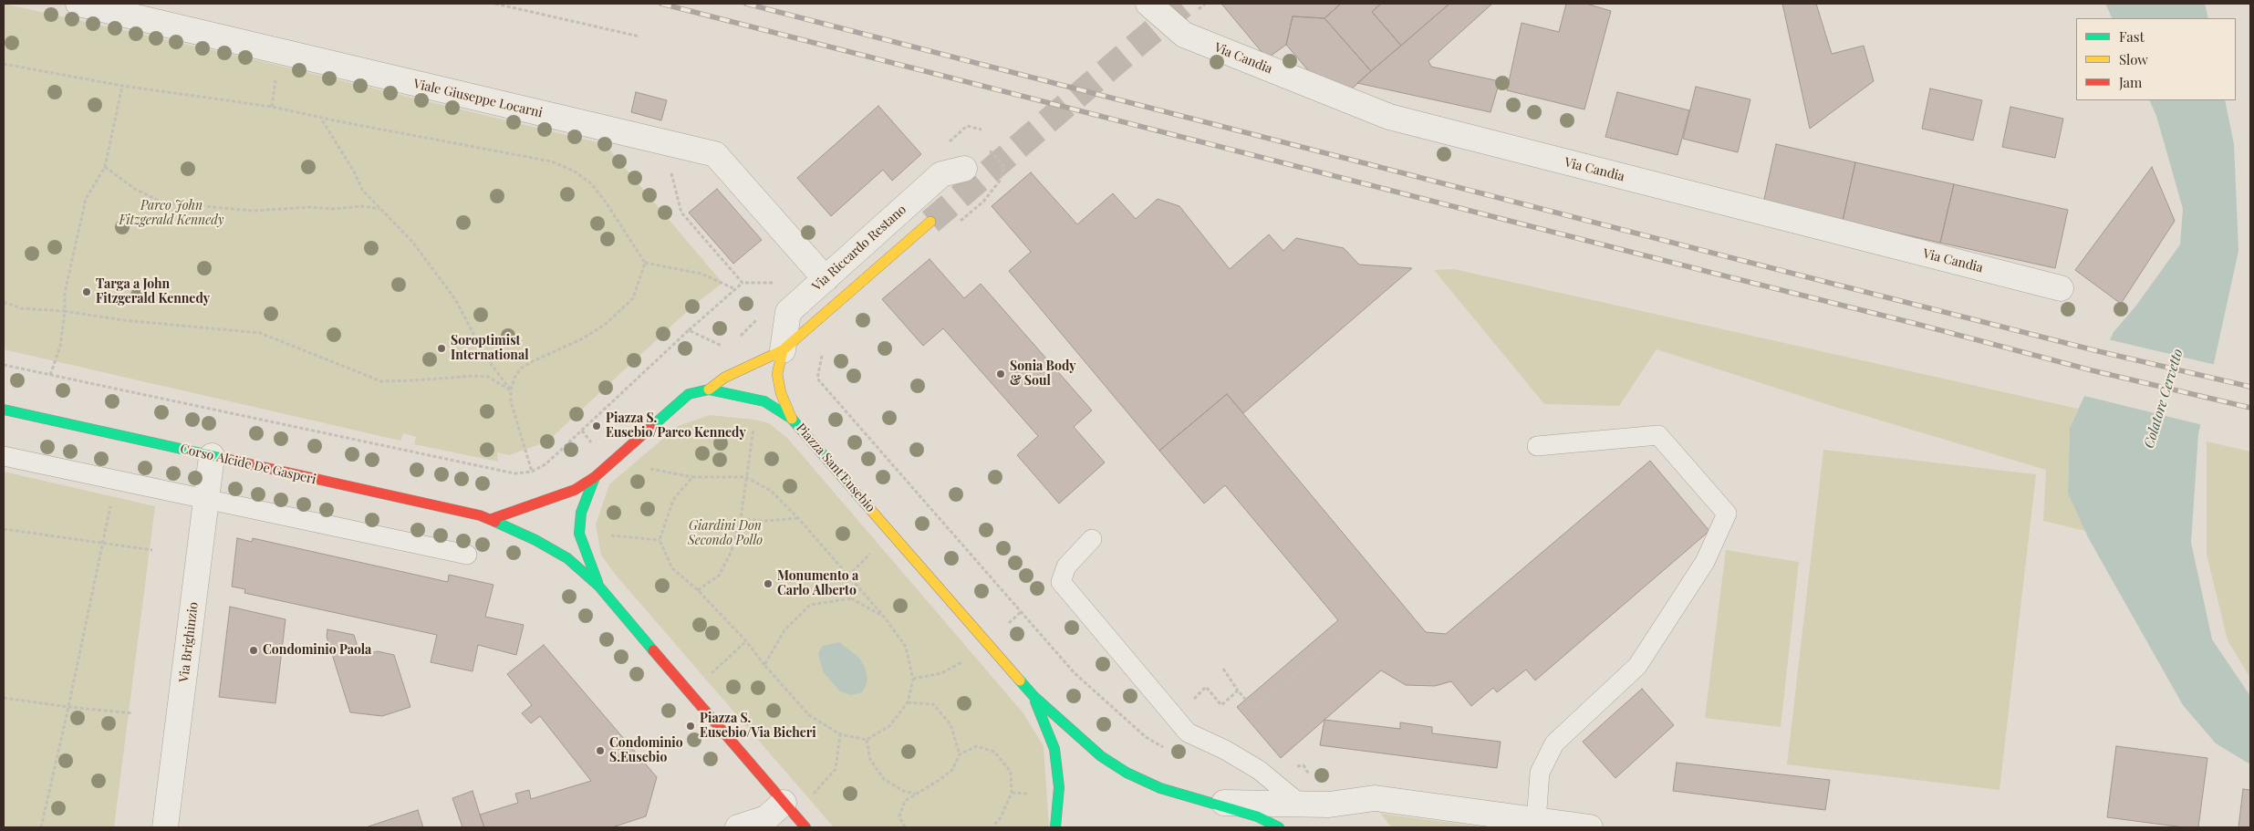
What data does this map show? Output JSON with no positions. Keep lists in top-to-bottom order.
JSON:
{
  "streets": {
    "main road": ["Via Riccardo Restano", "Corso Alcide De Gasperi", "Piazza Sant'Eusebio"],
    "street": ["Via Candia", "Viale Giuseppe Locarni", "Via Brighinzio"]
  },
  "crossings": [
    ["Viale Giuseppe Locarni", "Via Riccardo Restano"],
    ["Via Riccardo Restano", "Piazza Sant'Eusebio"],
    ["Corso Alcide De Gasperi", "Piazza Sant'Eusebio"],
    ["Corso Alcide De Gasperi", "Via Brighinzio"]
  ],
  "water": ["Colatore Cervetto"],
  "parks": ["Parco John Fitzgerald Kennedy", "Giardini Don Secondo Pollo"],
  "places": [
    "Targa a John Fitzgerald Kennedy",
    "Soroptimist International",
    "Sonia Body & Soul",
    "Piazza S. Eusebio/Parco Kennedy",
    "Monumento a Carlo Alberto",
    "Condominio Paola",
    "Piazza S. Eusebio/Via Bicheri",
    "Condominio S.Eusebio"
  ],
  "legend": ["Fast", "Slow", "Jam"]
}
